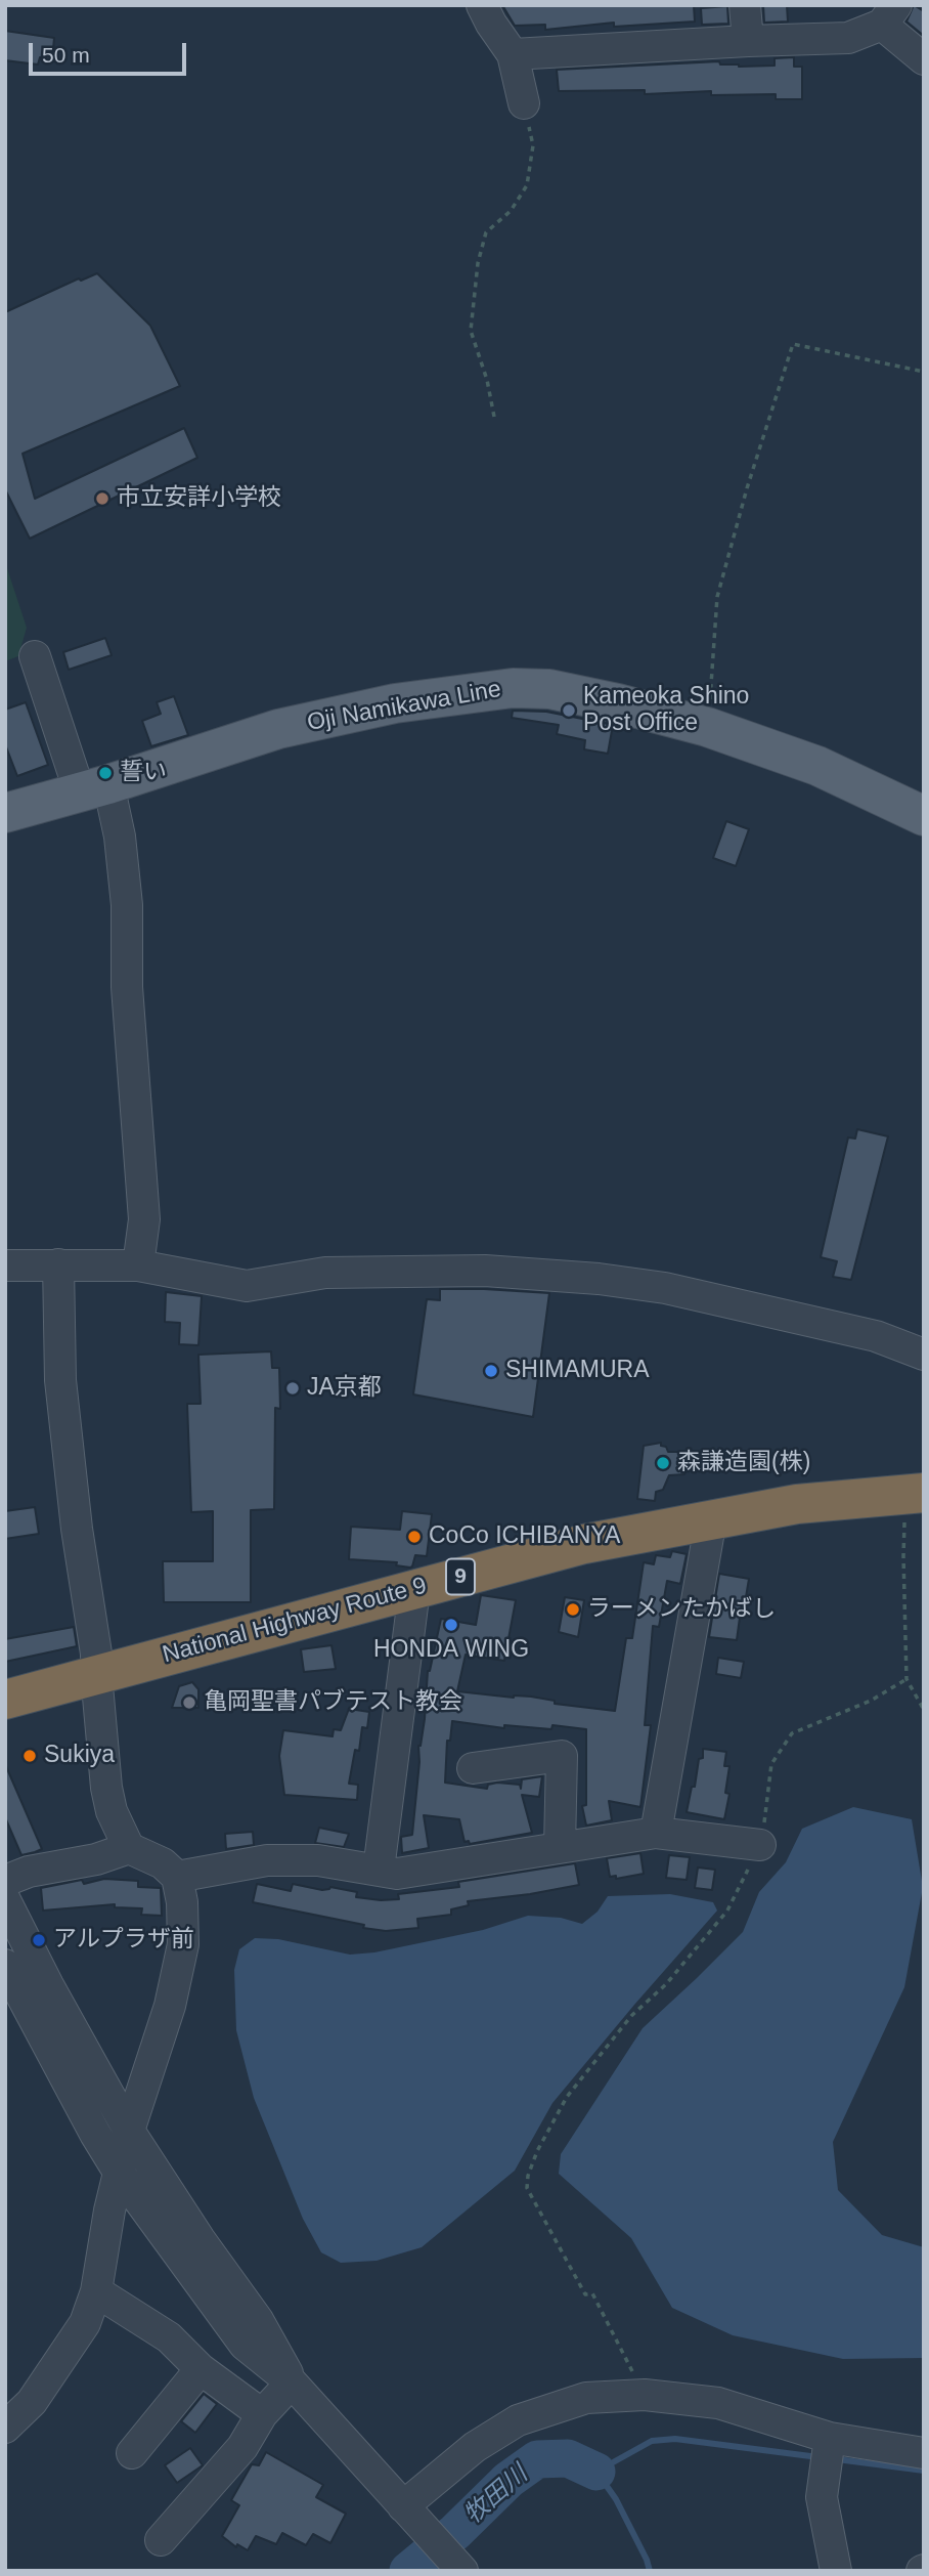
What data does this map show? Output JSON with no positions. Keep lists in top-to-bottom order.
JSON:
{
  "streets": {
    "highway": ["9", "National Highway Route 9"],
    "main road": ["Oji Namikawa Line"]
  },
  "water": ["牧田川"],
  "places": [
    "市立安詳小学校",
    "Kameoka Shino Post Office",
    "誓い",
    "SHIMAMURA",
    "JA京都",
    "森謙造園(株)",
    "CoCo ICHIBANYA",
    "ラーメンたかばし",
    "HONDA WING",
    "亀岡聖書パブテスト教会",
    "Sukiya",
    "アルプラザ前"
  ],
  "scale_bar": "50 m"
}
